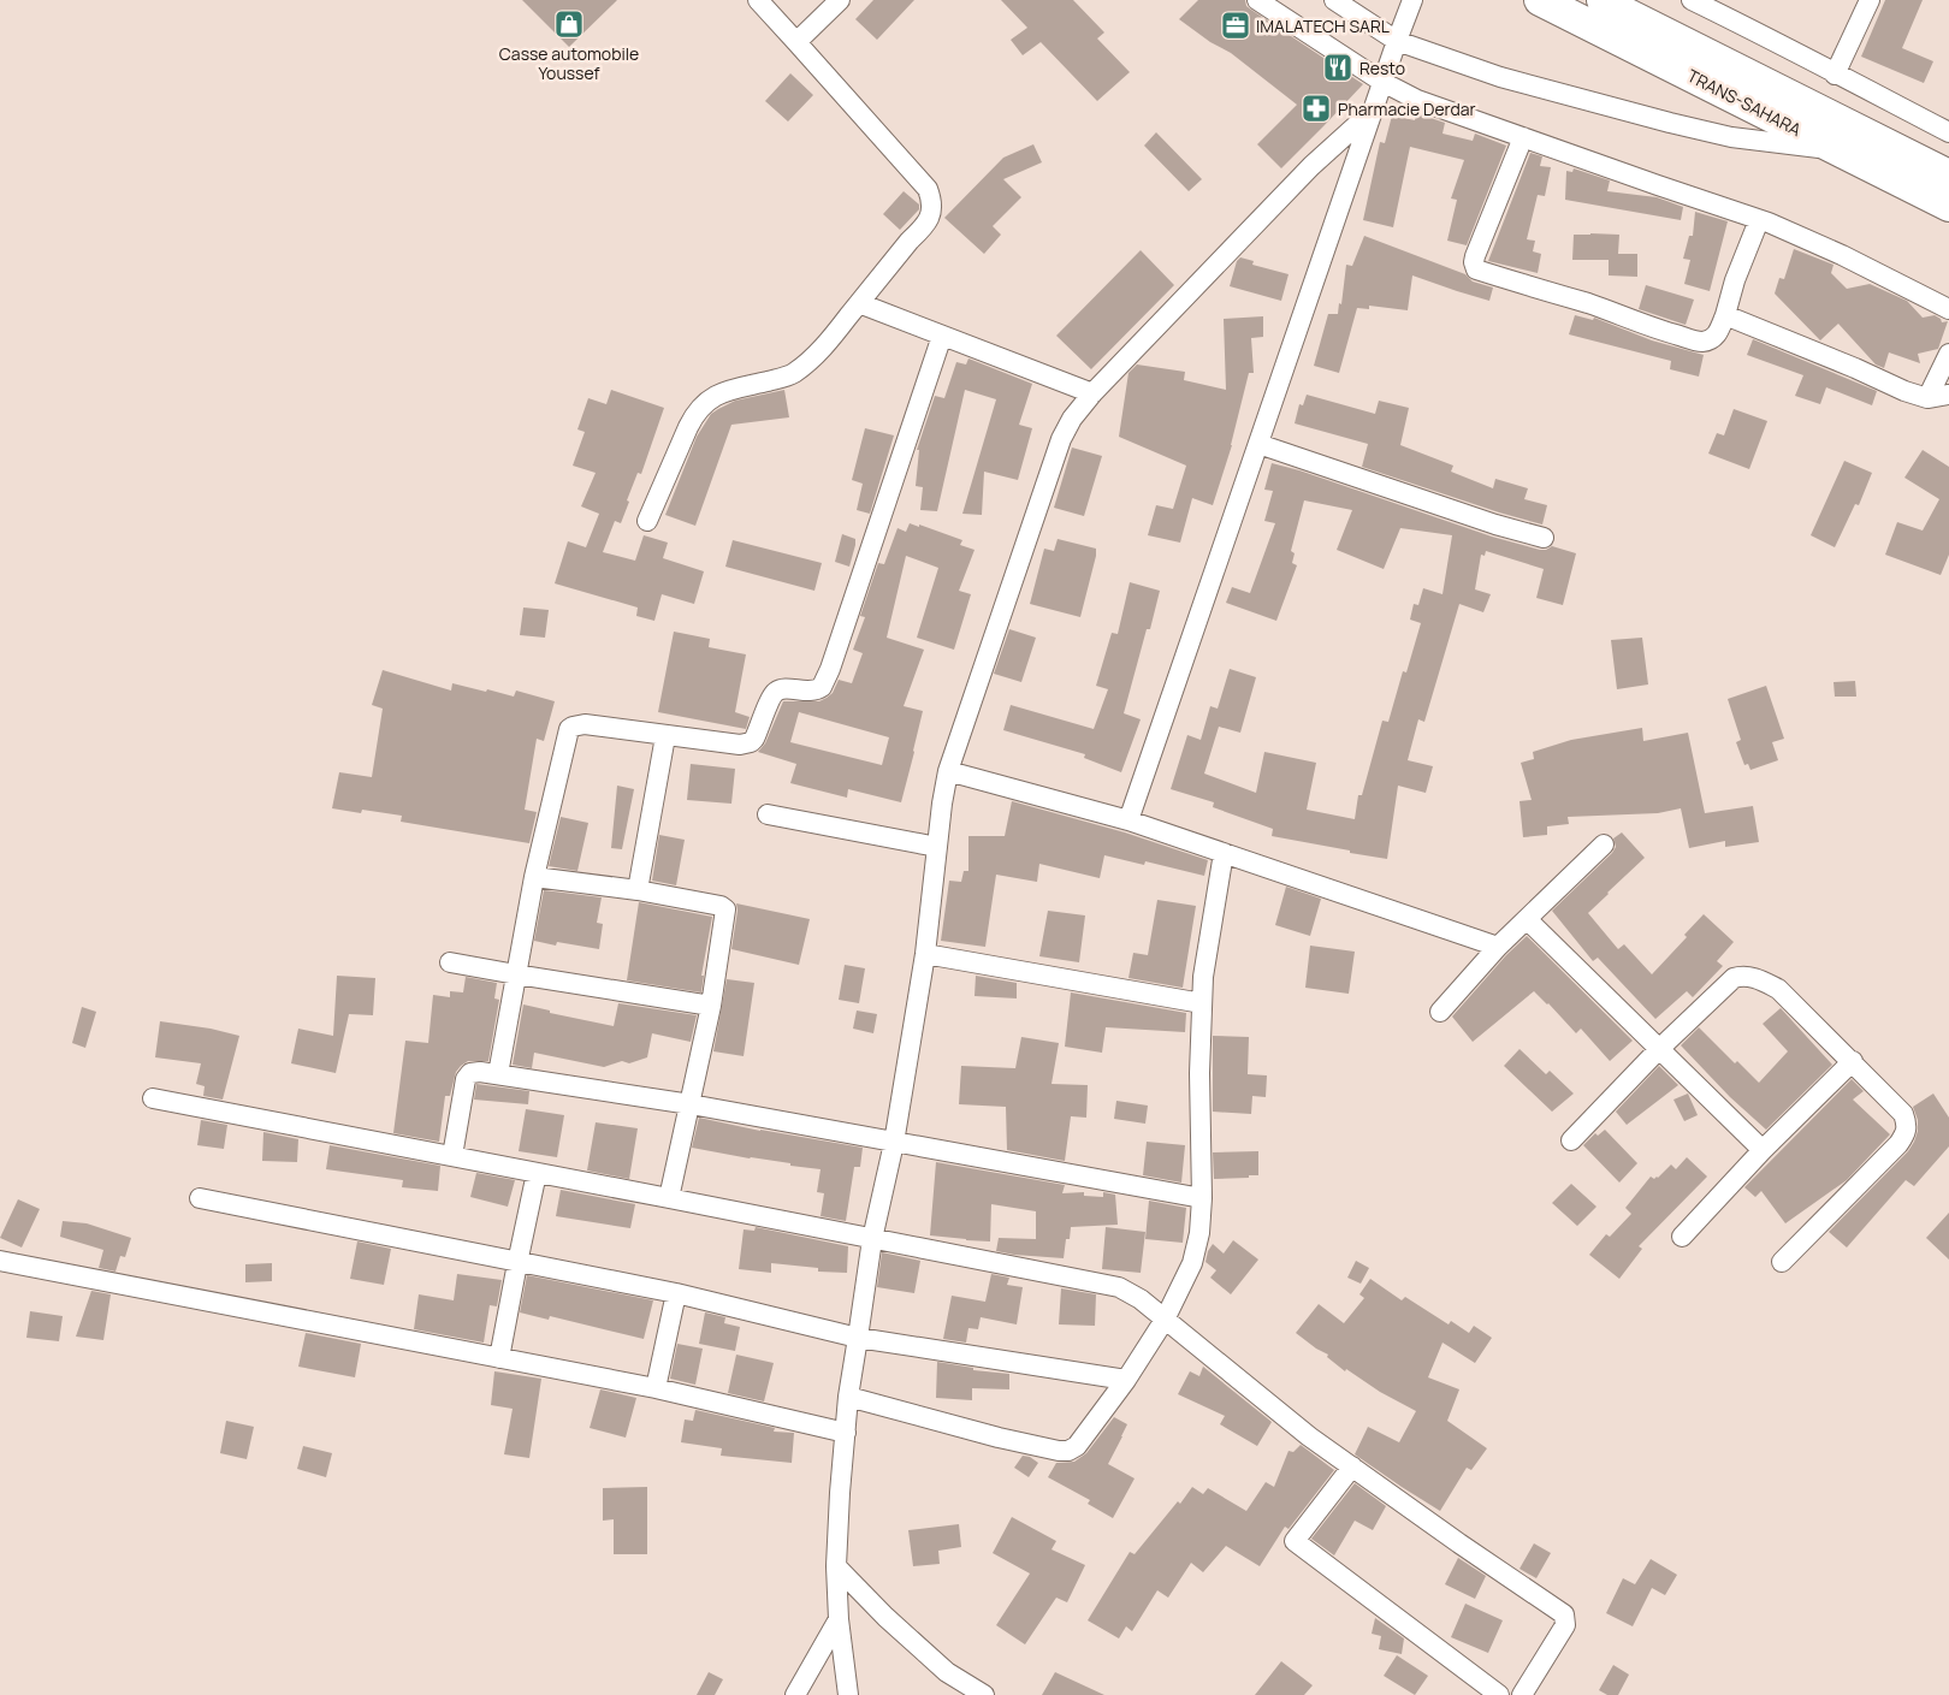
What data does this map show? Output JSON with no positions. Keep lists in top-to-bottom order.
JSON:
{
  "streets": {
    "highway": ["TRANS-SAHARA"]
  },
  "places": {
    "shop": ["Casse automobile Youssef"],
    "office": ["IMALATECH SARL"],
    "restaurant": ["Resto"],
    "pharmacy": ["Pharmacie Derdar"]
  }
}
